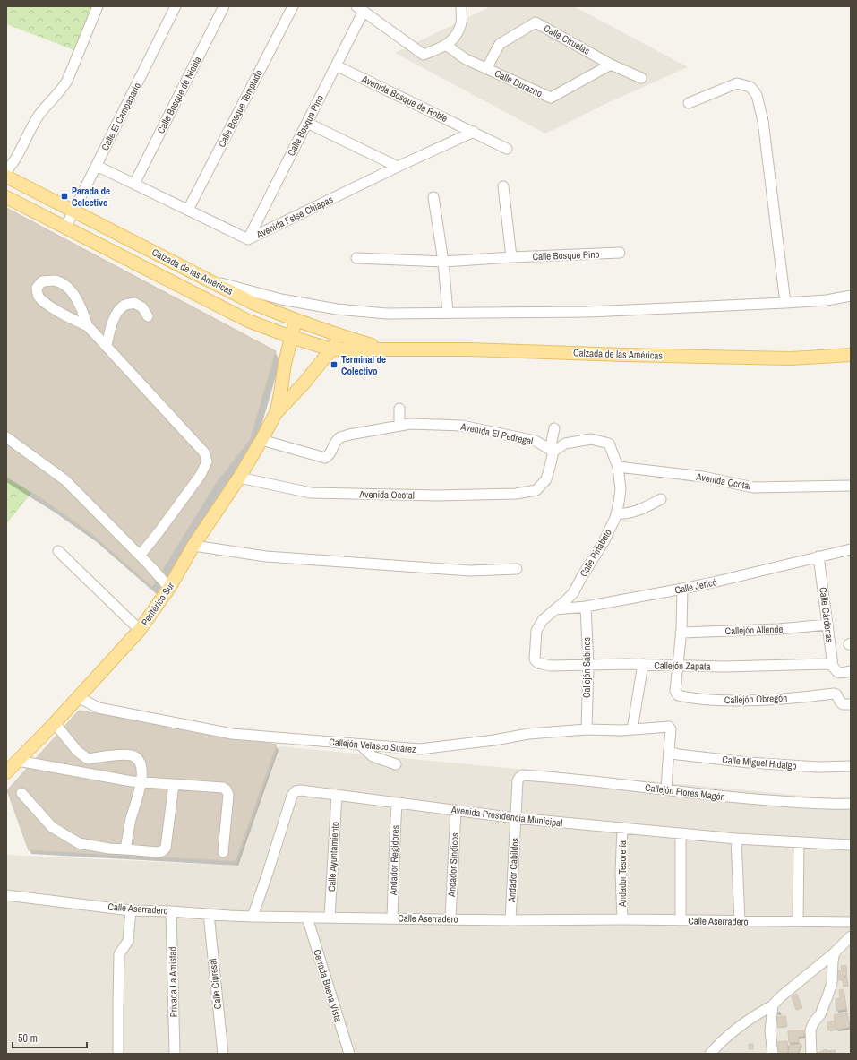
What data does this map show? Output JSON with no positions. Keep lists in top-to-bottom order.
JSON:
{
  "streets": {
    "main road": ["Calzada de las Américas", "Periférico Sur"],
    "street": [
      "Calle Ciruelas",
      "Calle Durazno",
      "Calle Bosque de Niebla",
      "Avenida Bosque de Roble",
      "Calle Bosque Templado",
      "Calle El Campanario",
      "Calle Bosque Pino",
      "Avenida Fstse Chiapas",
      "Avenida El Pedregal",
      "Avenida Ocotal",
      "Calle Pinabeto",
      "Calle Jericó",
      "Calle Cárdenas",
      "Callejón Allende",
      "Callejón Zapata",
      "Callejón Sabines",
      "Callejón Obregón",
      "Callejón Velasco Suárez",
      "Calle Miguel Hidalgo",
      "Callejón Flores Magón",
      "Avenida Presidencia Municipal",
      "Calle Ayuntamiento",
      "Andador Regidores",
      "Andador Síndicos",
      "Andador Cabildos",
      "Andador Tesorería",
      "Calle Aserradero",
      "Privada La Amistad",
      "Calle Cipresal",
      "Cerrada Buena Vista"
    ]
  },
  "crossings": [
    ["Calle Ciruelas", "Calle Durazno"],
    ["Calle Bosque de Niebla", "Avenida Fstse Chiapas"],
    ["Avenida Bosque de Roble", "Calle Bosque Pino"],
    ["Avenida Bosque de Roble", "Avenida Fstse Chiapas"],
    ["Calle Bosque Templado", "Avenida Fstse Chiapas"],
    ["Calle El Campanario", "Avenida Fstse Chiapas"],
    ["Calle El Campanario", "Calzada de las Américas"],
    ["Calle Bosque Pino", "Avenida Fstse Chiapas"],
    ["Calzada de las Américas", "Periférico Sur"],
    ["Avenida El Pedregal", "Avenida Ocotal"],
    ["Avenida El Pedregal", "Periférico Sur"],
    ["Avenida Ocotal", "Calle Pinabeto"],
    ["Avenida Ocotal", "Periférico Sur"],
    ["Calle Pinabeto", "Calle Jericó"],
    ["Calle Pinabeto", "Callejón Zapata"],
    ["Calle Jericó", "Calle Cárdenas"],
    ["Calle Jericó", "Callejón Zapata"],
    ["Calle Jericó", "Callejón Sabines"],
    ["Periférico Sur", "Callejón Velasco Suárez"],
    ["Calle Cárdenas", "Callejón Allende"],
    ["Calle Cárdenas", "Callejón Zapata"],
    ["Callejón Zapata", "Callejón Sabines"],
    ["Callejón Zapata", "Callejón Obregón"],
    ["Callejón Sabines", "Callejón Velasco Suárez"],
    ["Callejón Velasco Suárez", "Calle Miguel Hidalgo"],
    ["Callejón Flores Magón", "Andador Cabildos"],
    ["Avenida Presidencia Municipal", "Calle Ayuntamiento"],
    ["Avenida Presidencia Municipal", "Andador Regidores"],
    ["Avenida Presidencia Municipal", "Andador Síndicos"],
    ["Avenida Presidencia Municipal", "Andador Cabildos"],
    ["Avenida Presidencia Municipal", "Andador Tesorería"],
    ["Avenida Presidencia Municipal", "Calle Aserradero"],
    ["Calle Ayuntamiento", "Calle Aserradero"],
    ["Andador Regidores", "Calle Aserradero"],
    ["Andador Síndicos", "Calle Aserradero"],
    ["Andador Cabildos", "Calle Aserradero"],
    ["Andador Tesorería", "Calle Aserradero"],
    ["Calle Aserradero", "Privada La Amistad"],
    ["Calle Aserradero", "Calle Cipresal"],
    ["Calle Aserradero", "Cerrada Buena Vista"]
  ],
  "places": {
    "transit": ["Parada de Colectivo", "Terminal de Colectivo"]
  },
  "scale_bar": "50 m"
}
